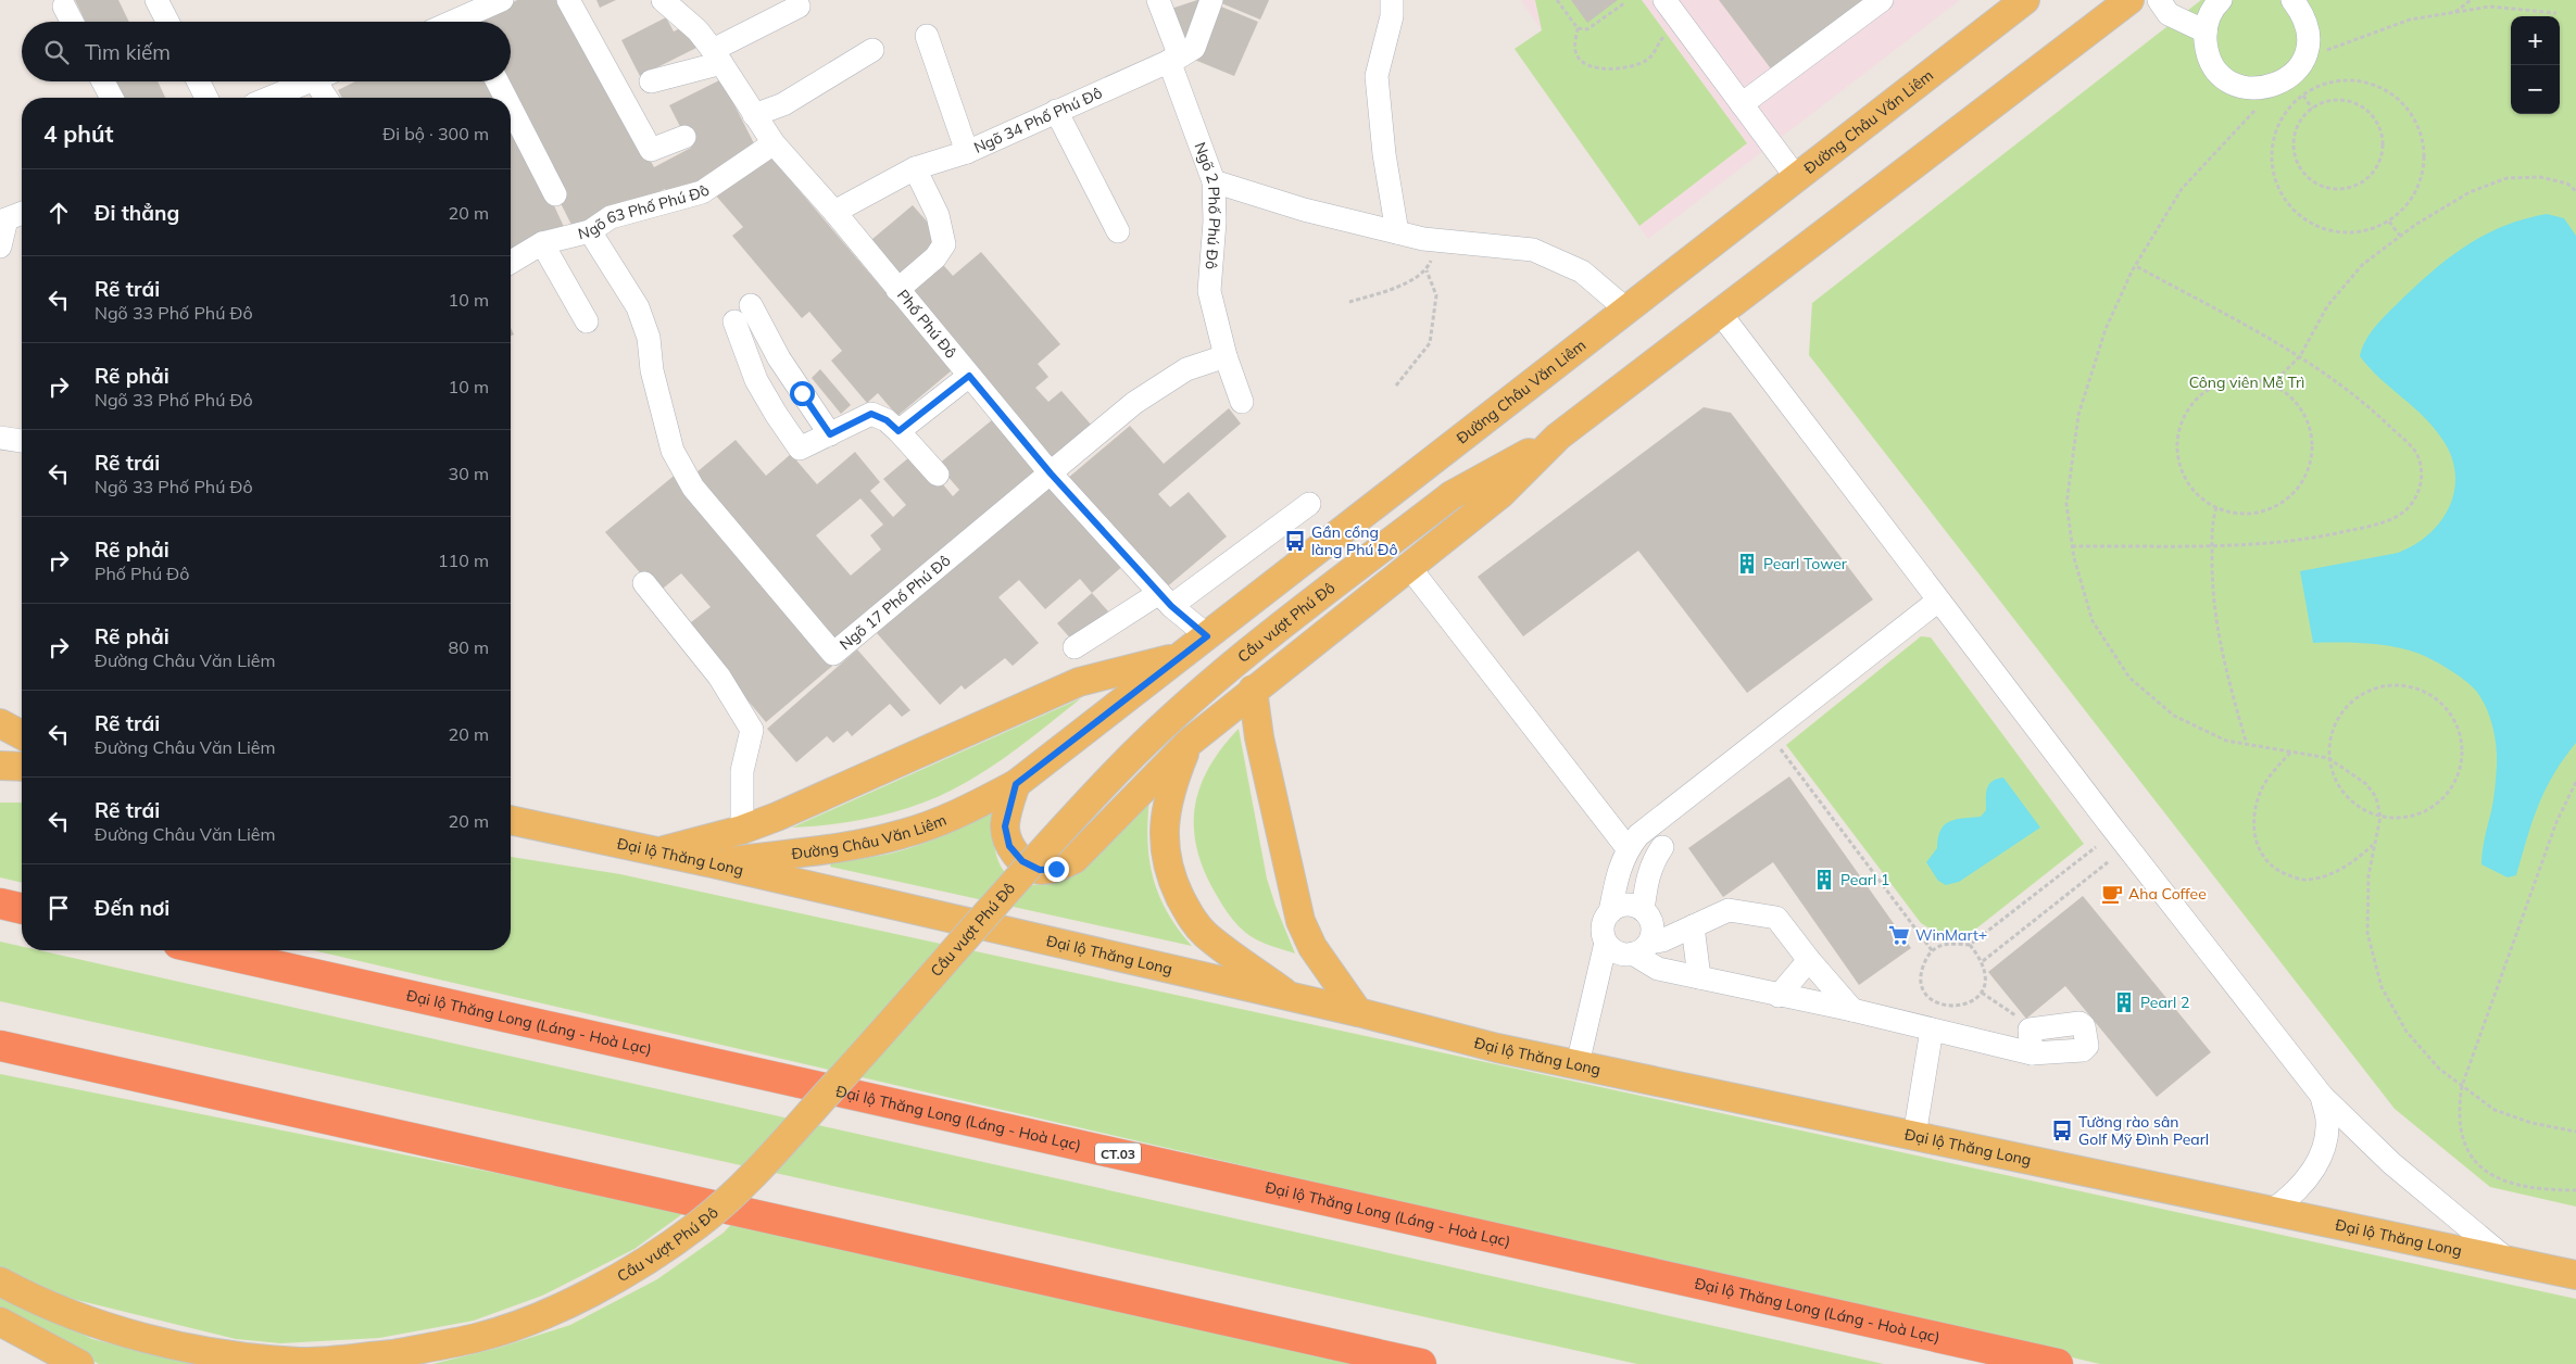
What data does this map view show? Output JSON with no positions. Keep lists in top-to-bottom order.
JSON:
{
  "streets": {
    "highway": ["Đại lộ Thăng Long (Láng - Hoà Lạc)", "CT.03"],
    "main road": ["Đường Châu Văn Liêm", "Cầu vượt Phú Đô", "Đại lộ Thăng Long"],
    "street": [
      "Ngõ 34 Phố Phú Đô",
      "Ngõ 2 Phố Phú Đô",
      "Ngõ 63 Phố Phú Đô",
      "Phố Phú Đô",
      "Ngõ 17 Phố Phú Đô"
    ]
  },
  "crossings": [
    ["Ngõ 34 Phố Phú Đô", "Ngõ 2 Phố Phú Đô"],
    ["Ngõ 34 Phố Phú Đô", "Phố Phú Đô"],
    ["Đường Châu Văn Liêm", "Phố Phú Đô"],
    ["Đường Châu Văn Liêm", "Đại lộ Thăng Long"],
    ["Ngõ 63 Phố Phú Đô", "Phố Phú Đô"],
    ["Ngõ 63 Phố Phú Đô", "Ngõ 17 Phố Phú Đô"],
    ["Phố Phú Đô", "Ngõ 17 Phố Phú Đô"]
  ],
  "parks": ["Công viên Mễ Trì"],
  "places": {
    "bus stop": ["Gần cổng làng Phú Đô", "Tường rào sân Golf Mỹ Đình Pearl"],
    "building": ["Pearl Tower", "Pearl 1", "Pearl 2"],
    "cafe": ["Aha Coffee"],
    "supermarket": ["WinMart+"]
  },
  "page": {
    "map_buttons": ["+", "−"],
    "search": "Tìm kiếm",
    "heading": ["4 phút", "Đi bộ · 300 m"],
    "list": [
      ["Đi thẳng", "20 m"],
      ["Rẽ trái", "Ngõ 33 Phố Phú Đô", "10 m"],
      ["Rẽ phải", "Ngõ 33 Phố Phú Đô", "10 m"],
      ["Rẽ trái", "Ngõ 33 Phố Phú Đô", "30 m"],
      ["Rẽ phải", "Phố Phú Đô", "110 m"],
      ["Rẽ phải", "Đường Châu Văn Liêm", "80 m"],
      ["Rẽ trái", "Đường Châu Văn Liêm", "20 m"],
      ["Rẽ trái", "Đường Châu Văn Liêm", "20 m"],
      "Đến nơi"
    ]
  }
}
